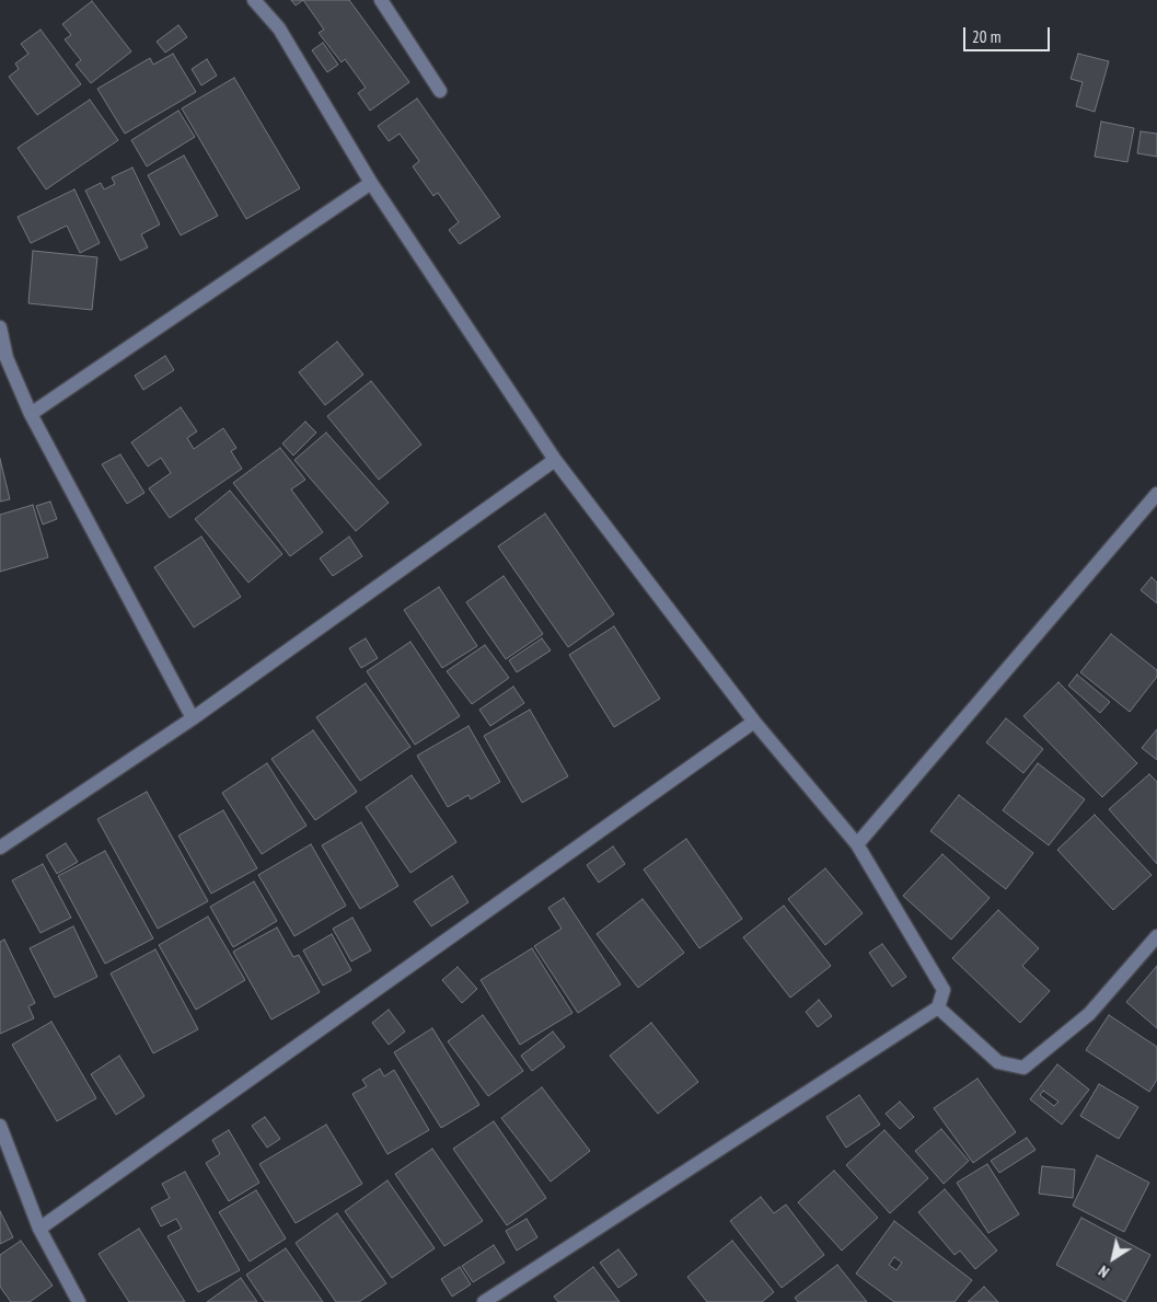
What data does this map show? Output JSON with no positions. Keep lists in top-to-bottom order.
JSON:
{
  "scale_bar": "20 m",
  "north": "bottom left"
}
